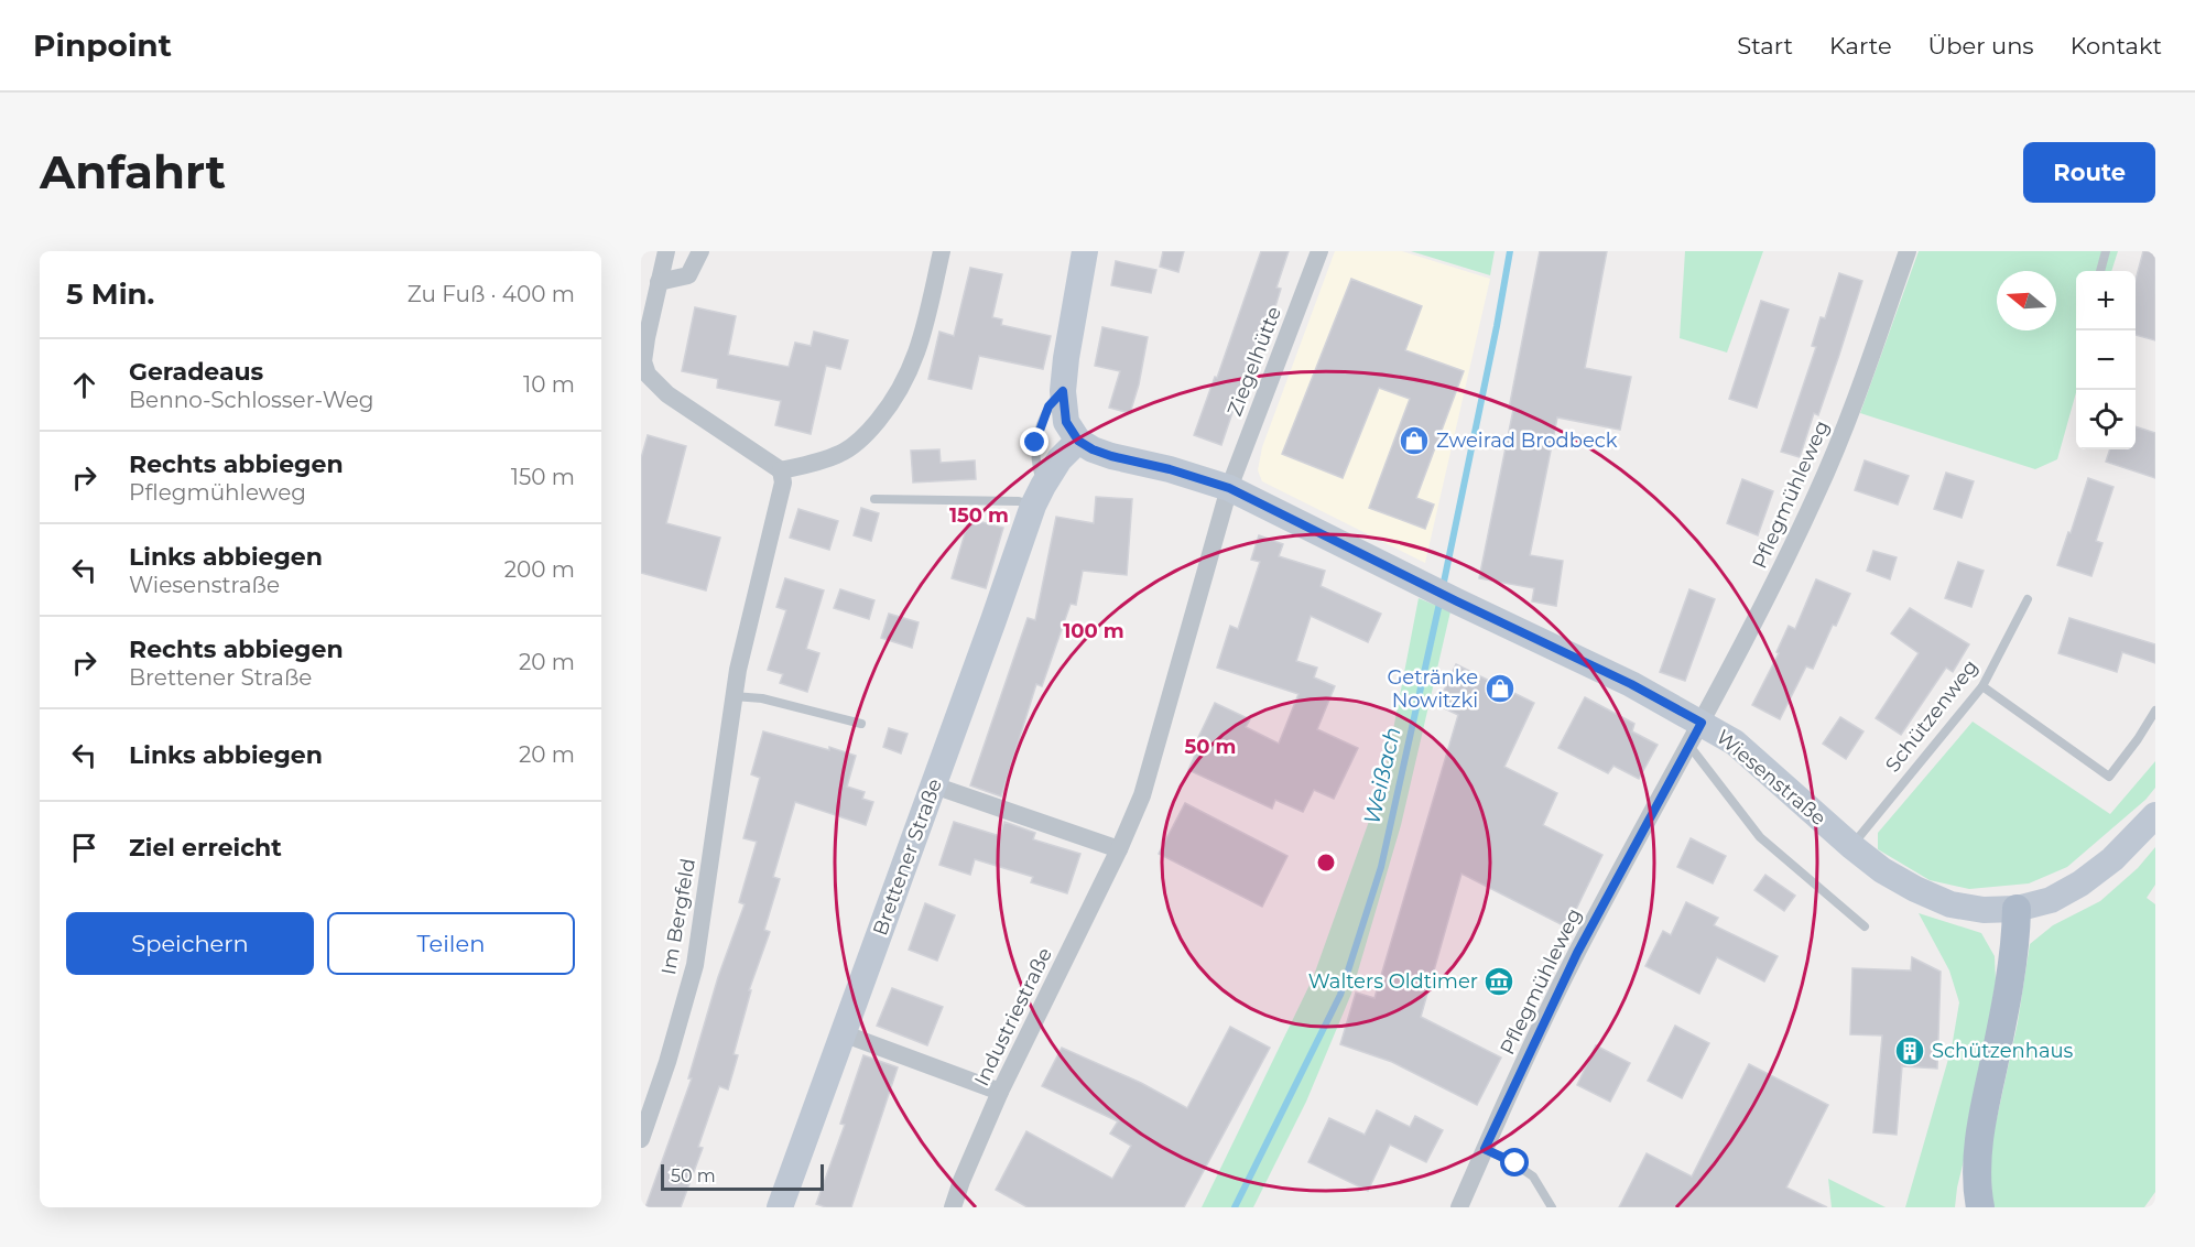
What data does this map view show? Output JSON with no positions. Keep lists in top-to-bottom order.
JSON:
{
  "streets": {
    "street": [
      "Ziegelhütte",
      "Pflegmühleweg",
      "Wiesenstraße",
      "Brettener Straße",
      "Im Bergfeld",
      "Industriestraße"
    ],
    "lane": ["Schützenweg"]
  },
  "crossings": [
    ["Ziegelhütte", "Wiesenstraße"],
    ["Ziegelhütte", "Industriestraße"],
    ["Pflegmühleweg", "Wiesenstraße"],
    ["Schützenweg", "Wiesenstraße"],
    ["Wiesenstraße", "Brettener Straße"],
    ["Wiesenstraße", "Industriestraße"]
  ],
  "water": ["Weißach"],
  "places": {
    "shop": ["Zweirad Brodbeck", "Getränke Nowitzki"],
    "museum": ["Walters Oldtimer"],
    "building": ["Schützenhaus"]
  },
  "scale_bar": "50 m",
  "north": "left",
  "page": {
    "header": "Pinpoint",
    "nav": [
      "Start",
      "Karte",
      "Über uns",
      "Kontakt"
    ],
    "buttons": [
      "Route",
      ["Speichern", "Teilen"]
    ],
    "title": "Anfahrt",
    "heading": ["5 Min.", "Zu Fuß · 400 m"],
    "map_buttons": ["+", "−"],
    "list": [
      ["Geradeaus", "Benno-Schlosser-Weg", "10 m"],
      ["Rechts abbiegen", "Pflegmühleweg", "150 m"],
      ["Links abbiegen", "Wiesenstraße", "200 m"],
      ["Rechts abbiegen", "Brettener Straße", "20 m"],
      ["Links abbiegen", "20 m"],
      "Ziel erreicht"
    ],
    "scale": "50 m"
  },
  "rings": ["150 m", "100 m", "50 m"]
}
